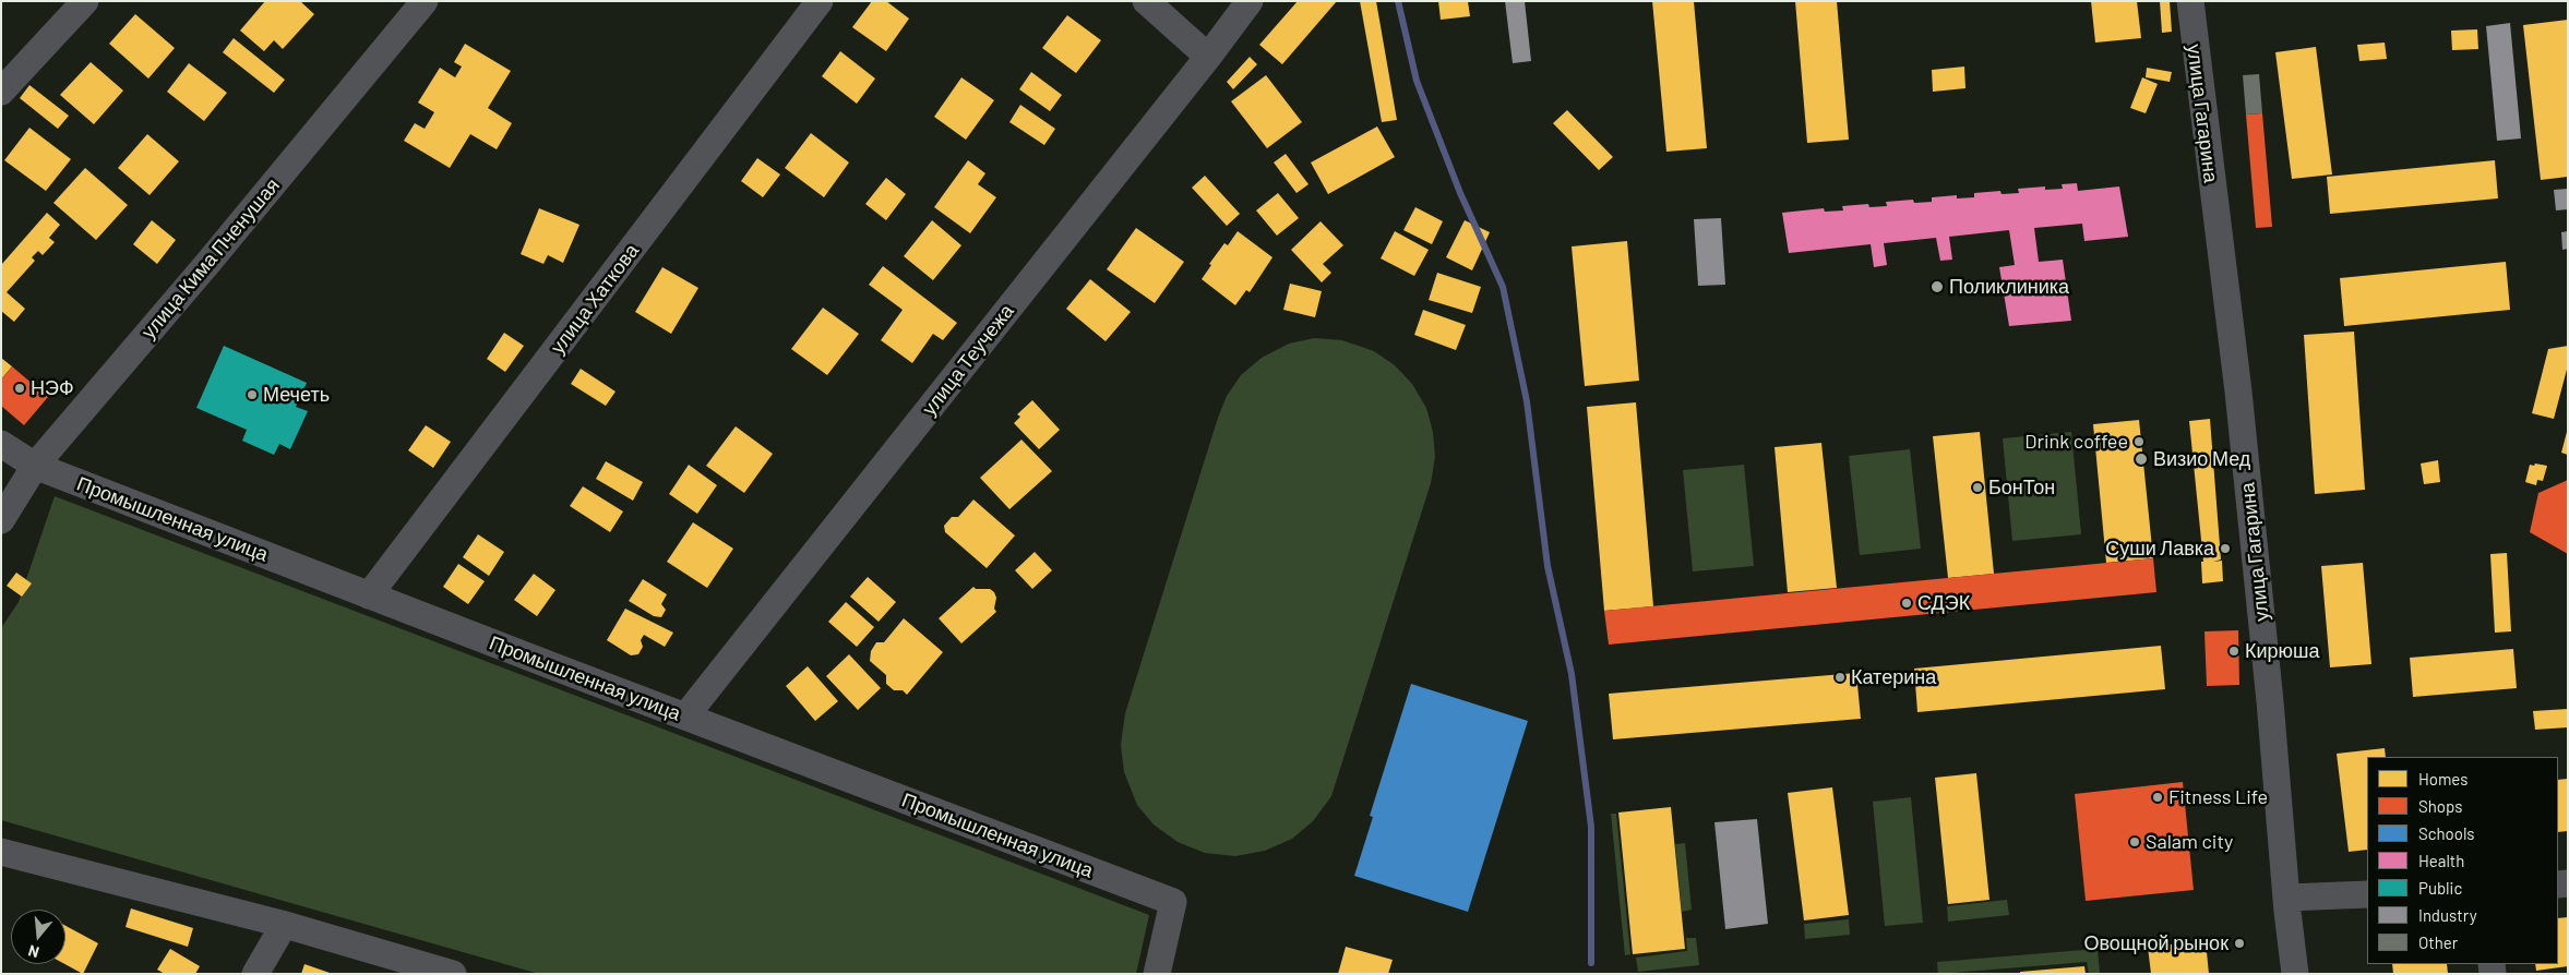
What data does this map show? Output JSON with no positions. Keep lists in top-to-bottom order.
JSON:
{
  "streets": {
    "street": [
      "улица Гагарина",
      "улица Кима Пченушая",
      "улица Хаткова",
      "улица Теучежа",
      "Промышленная улица"
    ]
  },
  "crossings": [
    ["улица Кима Пченушая", "Промышленная улица"],
    ["улица Хаткова", "Промышленная улица"],
    ["улица Теучежа", "Промышленная улица"]
  ],
  "places": [
    "Поликлиника",
    "НЭФ",
    "Мечеть",
    "Drink coffee",
    "Визио Мед",
    "БонТон",
    "Суши Лавка",
    "СДЭК",
    "Кирюша",
    "Катерина",
    "Fitness Life",
    "Salam city",
    "Овощной рынок"
  ],
  "legend": [
    "Homes",
    "Shops",
    "Schools",
    "Health",
    "Public",
    "Industry",
    "Other"
  ],
  "north": "bottom"
}
